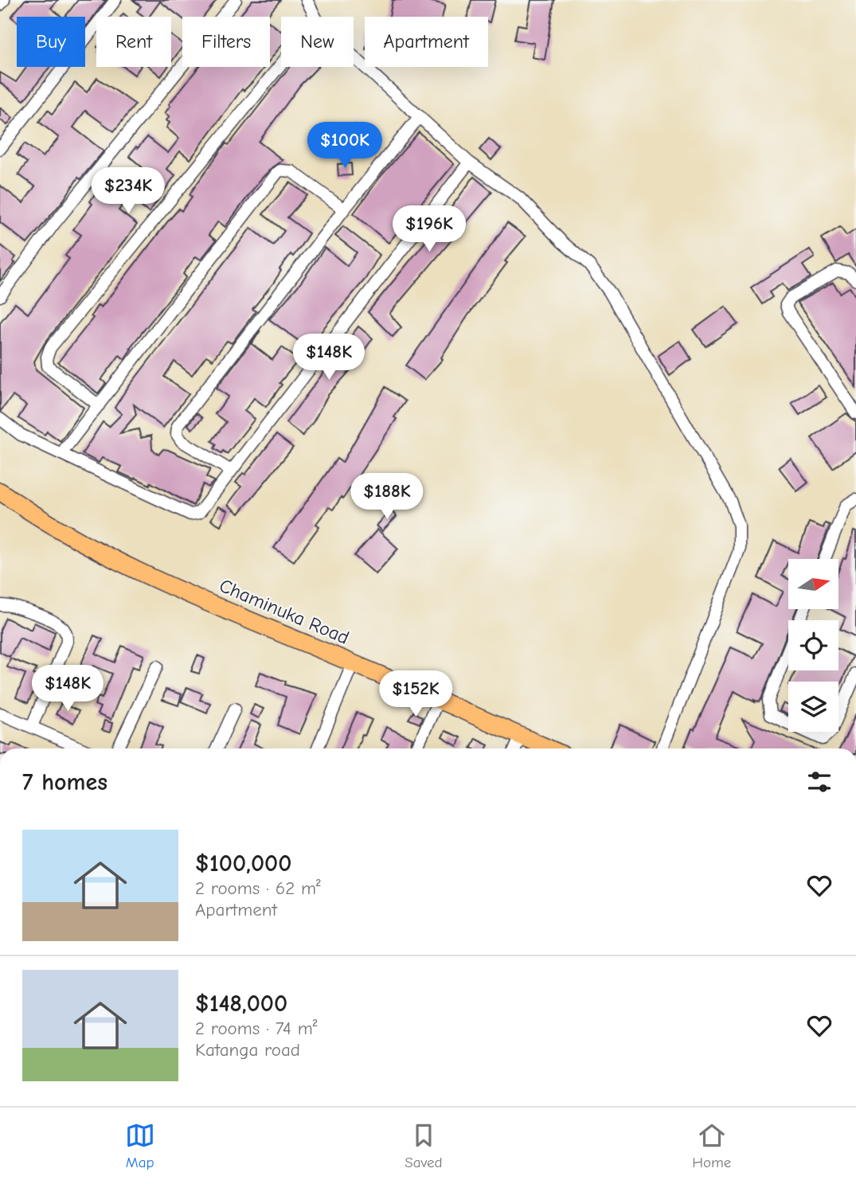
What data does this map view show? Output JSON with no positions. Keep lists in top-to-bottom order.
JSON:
{
  "streets": {
    "main road": ["Chaminuka Road"]
  },
  "north": "right",
  "page": {
    "chip": [
      "Buy",
      "Rent",
      "Filters",
      "New",
      "Apartment"
    ],
    "price": [
      "$100K",
      "$234K",
      "$196K",
      "$148K",
      "$188K",
      "$148K",
      "$152K"
    ],
    "heading": "7 homes",
    "list": [
      {
        "name": "$100,000",
        "note": "2 rooms · 62 m² · Apartment"
      },
      {
        "name": "$148,000",
        "note": "2 rooms · 74 m² · Katanga road"
      }
    ],
    "tabs": ["Map", "Saved", "Home"]
  }
}
